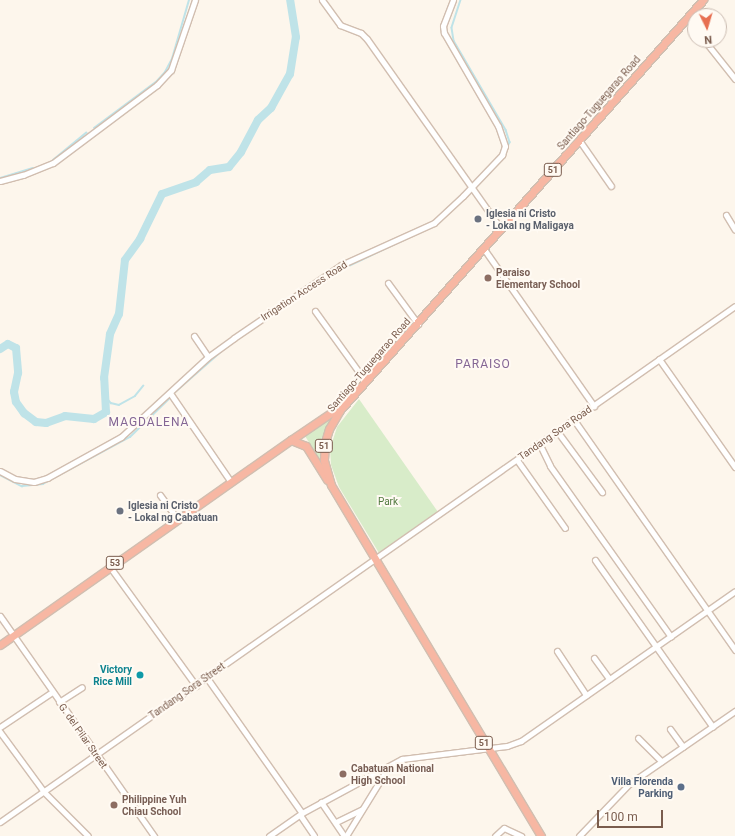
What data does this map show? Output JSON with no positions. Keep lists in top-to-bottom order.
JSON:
{
  "streets": {
    "highway": ["Santiago-Tuguegarao Road", "51", "53"],
    "street": [
      "Irrigation Access Road",
      "Tandang Sora Road",
      "Tandang Sora Street",
      "G. del Pilar Street"
    ]
  },
  "crossings": [
    ["Santiago-Tuguegarao Road", "Tandang Sora Road"],
    ["Santiago-Tuguegarao Road", "53"],
    ["Santiago-Tuguegarao Road", "Tandang Sora Street"],
    ["Tandang Sora Road", "Tandang Sora Street"],
    ["53", "G. del Pilar Street"],
    ["Tandang Sora Street", "G. del Pilar Street"]
  ],
  "districts": ["PARAISO", "MAGDALENA"],
  "parks": ["Park"],
  "places": [
    "Iglesia ni Cristo - Lokal ng Maligaya",
    "Paraiso Elementary School",
    "Iglesia ni Cristo - Lokal ng Cabatuan",
    "Victory Rice Mill",
    "Cabatuan National High School",
    "Villa Florenda Parking",
    "Philippine Yuh Chiau School"
  ],
  "scale_bar": "100 m",
  "north": "bottom"
}
